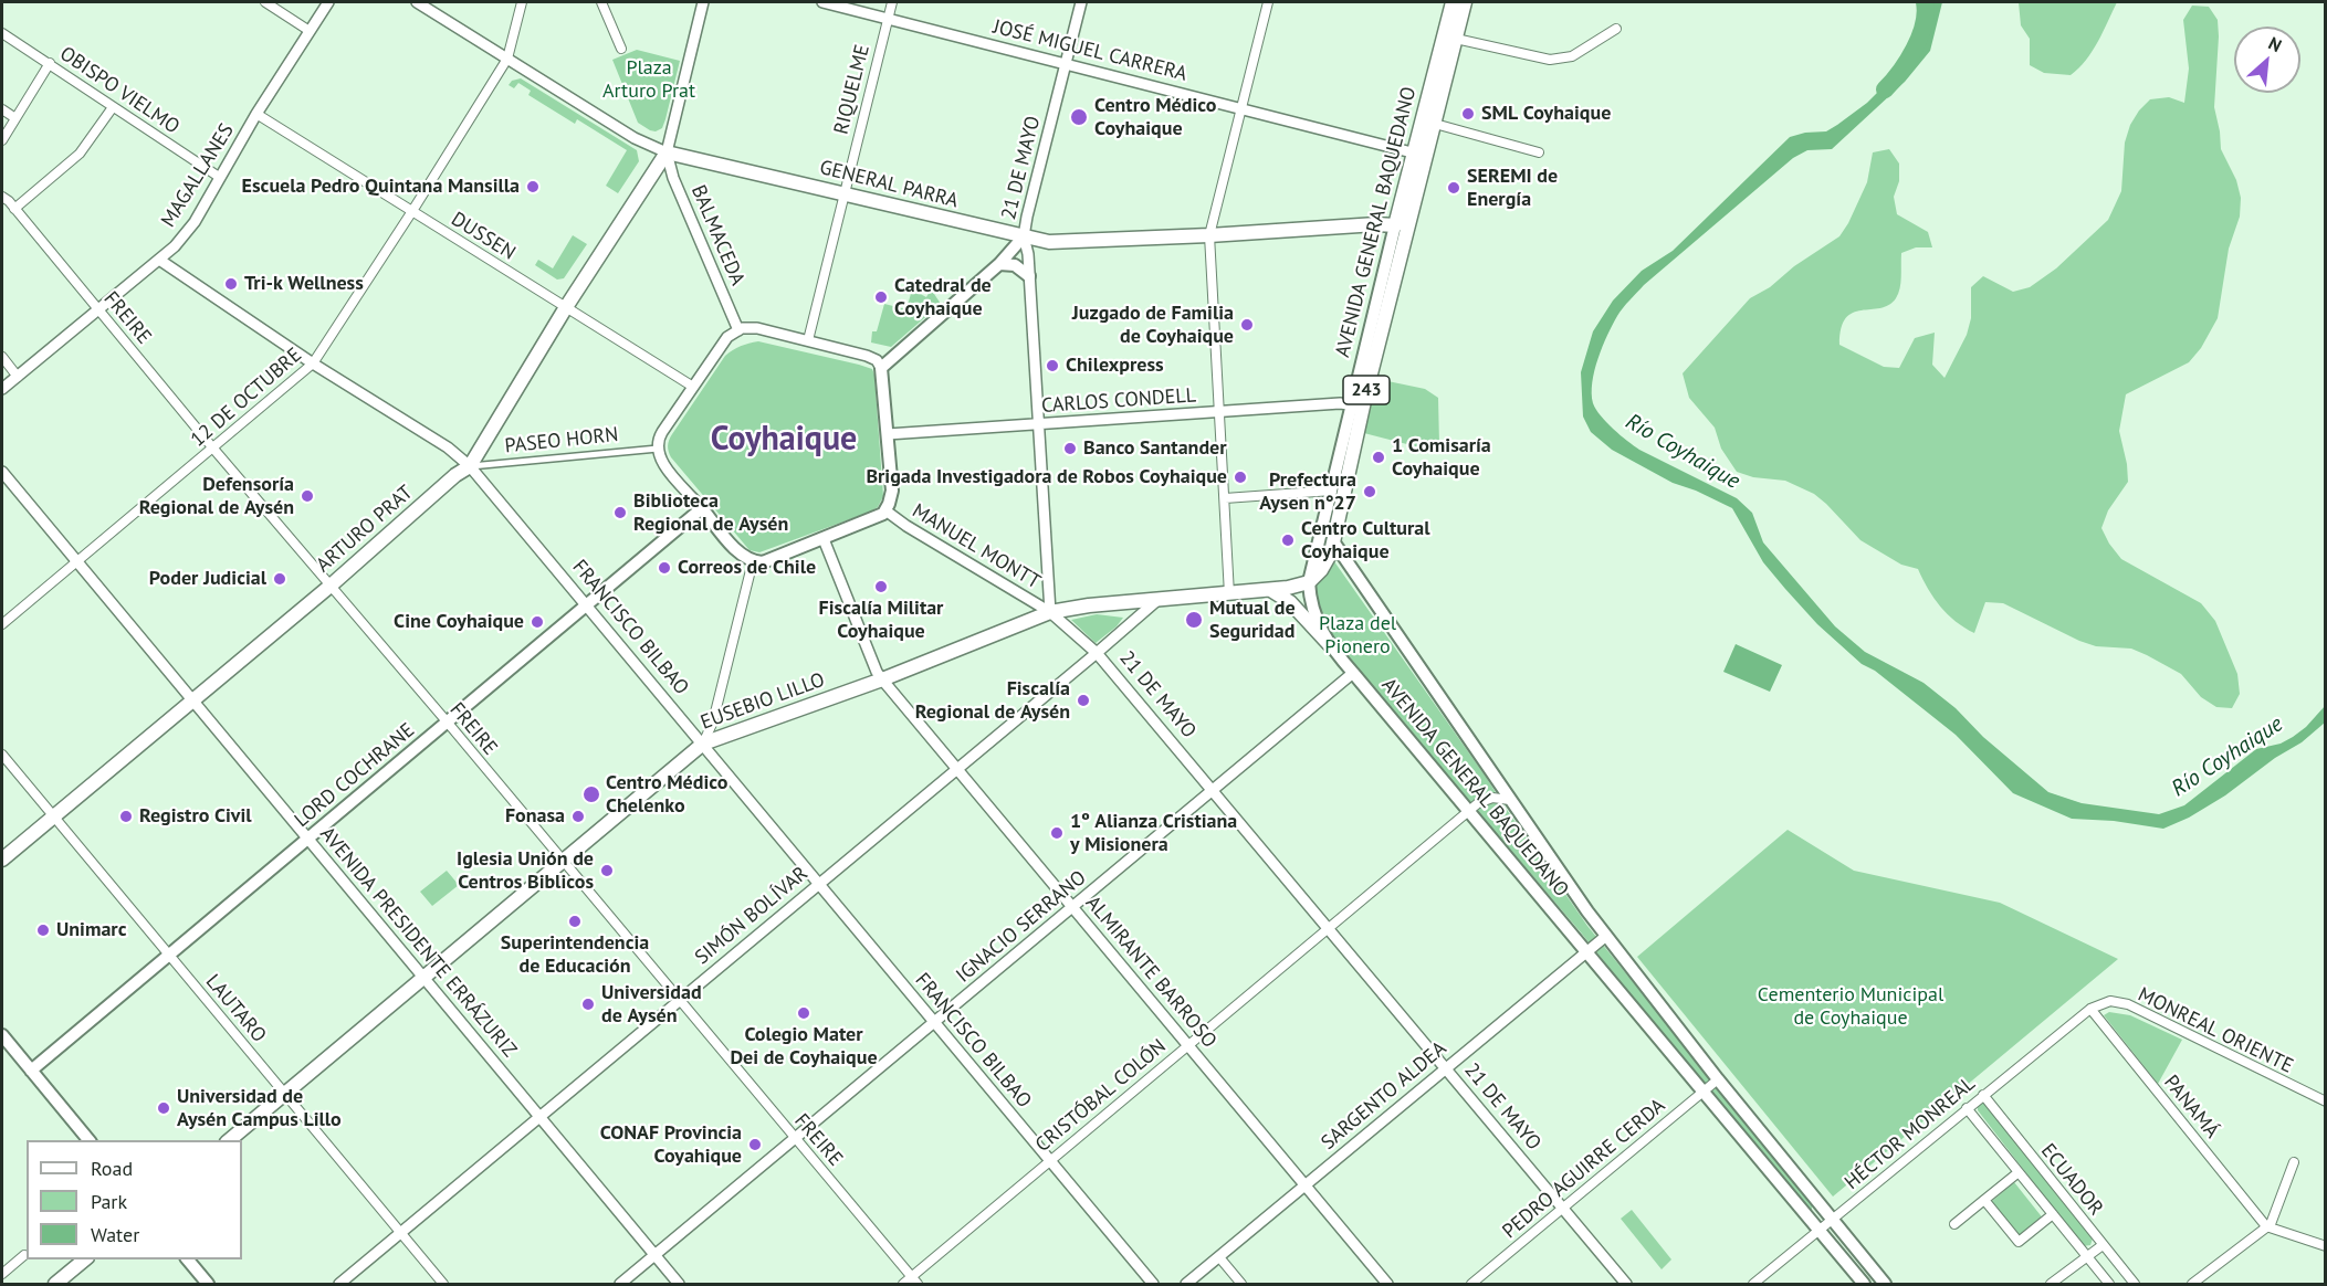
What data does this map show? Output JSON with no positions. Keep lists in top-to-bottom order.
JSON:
{
  "streets": {
    "main road": [
      "GENERAL PARRA",
      "AVENIDA GENERAL BAQUEDANO",
      "243",
      "ARTURO PRAT",
      "EUSEBIO LILLO",
      "LORD COCHRANE"
    ],
    "street": [
      "JOSÉ MIGUEL CARRERA",
      "RIQUELME",
      "OBISPO VIELMO",
      "21 DE MAYO",
      "MAGALLANES",
      "BALMACEDA",
      "DUSSEN",
      "FREIRE",
      "12 DE OCTUBRE",
      "CARLOS CONDELL",
      "PASEO HORN",
      "MANUEL MONTT",
      "FRANCISCO BILBAO",
      "SIMÓN BOLÍVAR",
      "IGNACIO SERRANO",
      "AVENIDA PRESIDENTE ERRÁZURIZ",
      "ALMIRANTE BARROSO",
      "LAUTARO",
      "MONREAL ORIENTE",
      "CRISTÓBAL COLÓN",
      "SARGENTO ALDEA",
      "PANAMÁ",
      "HÉCTOR MONREAL",
      "PEDRO AGUIRRE CERDA",
      "ECUADOR"
    ]
  },
  "crossings": [
    ["JOSÉ MIGUEL CARRERA", "RIQUELME"],
    ["JOSÉ MIGUEL CARRERA", "21 DE MAYO"],
    ["JOSÉ MIGUEL CARRERA", "AVENIDA GENERAL BAQUEDANO"],
    ["RIQUELME", "GENERAL PARRA"],
    ["RIQUELME", "BALMACEDA"],
    ["RIQUELME", "DUSSEN"],
    ["RIQUELME", "CARLOS CONDELL"],
    ["RIQUELME", "PASEO HORN"],
    ["RIQUELME", "MANUEL MONTT"],
    ["RIQUELME", "LORD COCHRANE"],
    ["RIQUELME", "ALMIRANTE BARROSO"],
    ["OBISPO VIELMO", "MAGALLANES"],
    ["21 DE MAYO", "GENERAL PARRA"],
    ["21 DE MAYO", "CARLOS CONDELL"],
    ["21 DE MAYO", "MANUEL MONTT"],
    ["21 DE MAYO", "EUSEBIO LILLO"],
    ["21 DE MAYO", "SIMÓN BOLÍVAR"],
    ["21 DE MAYO", "IGNACIO SERRANO"],
    ["21 DE MAYO", "CRISTÓBAL COLÓN"],
    ["21 DE MAYO", "SARGENTO ALDEA"],
    ["21 DE MAYO", "PEDRO AGUIRRE CERDA"],
    ["MAGALLANES", "DUSSEN"],
    ["MAGALLANES", "FREIRE"],
    ["MAGALLANES", "FRANCISCO BILBAO"],
    ["GENERAL PARRA", "AVENIDA GENERAL BAQUEDANO"],
    ["GENERAL PARRA", "BALMACEDA"],
    ["GENERAL PARRA", "12 DE OCTUBRE"],
    ["GENERAL PARRA", "ARTURO PRAT"],
    ["AVENIDA GENERAL BAQUEDANO", "CARLOS CONDELL"],
    ["AVENIDA GENERAL BAQUEDANO", "EUSEBIO LILLO"],
    ["AVENIDA GENERAL BAQUEDANO", "IGNACIO SERRANO"],
    ["AVENIDA GENERAL BAQUEDANO", "CRISTÓBAL COLÓN"],
    ["AVENIDA GENERAL BAQUEDANO", "SARGENTO ALDEA"],
    ["AVENIDA GENERAL BAQUEDANO", "HÉCTOR MONREAL"],
    ["AVENIDA GENERAL BAQUEDANO", "PEDRO AGUIRRE CERDA"],
    ["BALMACEDA", "DUSSEN"],
    ["BALMACEDA", "CARLOS CONDELL"],
    ["BALMACEDA", "PASEO HORN"],
    ["BALMACEDA", "ARTURO PRAT"],
    ["BALMACEDA", "MANUEL MONTT"],
    ["BALMACEDA", "LORD COCHRANE"],
    ["BALMACEDA", "ALMIRANTE BARROSO"],
    ["DUSSEN", "12 DE OCTUBRE"],
    ["DUSSEN", "CARLOS CONDELL"],
    ["DUSSEN", "PASEO HORN"],
    ["DUSSEN", "ARTURO PRAT"],
    ["DUSSEN", "MANUEL MONTT"],
    ["DUSSEN", "LORD COCHRANE"],
    ["DUSSEN", "ALMIRANTE BARROSO"],
    ["FREIRE", "12 DE OCTUBRE"],
    ["FREIRE", "ARTURO PRAT"],
    ["FREIRE", "EUSEBIO LILLO"],
    ["FREIRE", "LORD COCHRANE"],
    ["FREIRE", "SIMÓN BOLÍVAR"],
    ["FREIRE", "IGNACIO SERRANO"],
    ["FREIRE", "CRISTÓBAL COLÓN"],
    ["12 DE OCTUBRE", "FRANCISCO BILBAO"],
    ["12 DE OCTUBRE", "AVENIDA PRESIDENTE ERRÁZURIZ"],
    ["CARLOS CONDELL", "PASEO HORN"],
    ["CARLOS CONDELL", "MANUEL MONTT"],
    ["CARLOS CONDELL", "LORD COCHRANE"],
    ["CARLOS CONDELL", "ALMIRANTE BARROSO"],
    ["PASEO HORN", "ARTURO PRAT"],
    ["PASEO HORN", "MANUEL MONTT"],
    ["PASEO HORN", "FRANCISCO BILBAO"],
    ["PASEO HORN", "LORD COCHRANE"],
    ["PASEO HORN", "ALMIRANTE BARROSO"],
    ["ARTURO PRAT", "FRANCISCO BILBAO"],
    ["ARTURO PRAT", "AVENIDA PRESIDENTE ERRÁZURIZ"],
    ["ARTURO PRAT", "LAUTARO"],
    ["MANUEL MONTT", "EUSEBIO LILLO"],
    ["MANUEL MONTT", "LORD COCHRANE"],
    ["MANUEL MONTT", "ALMIRANTE BARROSO"],
    ["FRANCISCO BILBAO", "EUSEBIO LILLO"],
    ["FRANCISCO BILBAO", "LORD COCHRANE"],
    ["FRANCISCO BILBAO", "SIMÓN BOLÍVAR"],
    ["FRANCISCO BILBAO", "IGNACIO SERRANO"],
    ["FRANCISCO BILBAO", "CRISTÓBAL COLÓN"],
    ["EUSEBIO LILLO", "SIMÓN BOLÍVAR"],
    ["EUSEBIO LILLO", "AVENIDA PRESIDENTE ERRÁZURIZ"],
    ["EUSEBIO LILLO", "ALMIRANTE BARROSO"],
    ["EUSEBIO LILLO", "LAUTARO"],
    ["LORD COCHRANE", "AVENIDA PRESIDENTE ERRÁZURIZ"],
    ["LORD COCHRANE", "ALMIRANTE BARROSO"],
    ["LORD COCHRANE", "LAUTARO"],
    ["SIMÓN BOLÍVAR", "AVENIDA PRESIDENTE ERRÁZURIZ"],
    ["SIMÓN BOLÍVAR", "ALMIRANTE BARROSO"],
    ["SIMÓN BOLÍVAR", "LAUTARO"],
    ["IGNACIO SERRANO", "AVENIDA PRESIDENTE ERRÁZURIZ"],
    ["IGNACIO SERRANO", "ALMIRANTE BARROSO"],
    ["ALMIRANTE BARROSO", "CRISTÓBAL COLÓN"],
    ["ALMIRANTE BARROSO", "SARGENTO ALDEA"],
    ["MONREAL ORIENTE", "PANAMÁ"],
    ["MONREAL ORIENTE", "HÉCTOR MONREAL"],
    ["PANAMÁ", "HÉCTOR MONREAL"],
    ["HÉCTOR MONREAL", "ECUADOR"]
  ],
  "districts": ["Coyhaique"],
  "water": ["Río Coyhaique"],
  "parks": ["Plaza Arturo Prat", "Plaza del Pionero", "Cementerio Municipal de Coyhaique"],
  "places": [
    "SML Coyhaique",
    "Centro Médico Coyhaique",
    "Escuela Pedro Quintana Mansilla",
    "SEREMI de Energía",
    "Tri-k Wellness",
    "Catedral de Coyhaique",
    "Juzgado de Familia de Coyhaique",
    "Chilexpress",
    "Banco Santander",
    "1 Comisaría Coyhaique",
    "Brigada Investigadora de Robos Coyhaique",
    "Prefectura Aysen n°27",
    "Defensoría Regional de Aysén",
    "Biblioteca Regional de Aysén",
    "Centro Cultural Coyhaique",
    "Correos de Chile",
    "Poder Judicial",
    "Fiscalía Militar Coyhaique",
    "Mutual de Seguridad",
    "Cine Coyhaique",
    "Fiscalía Regional de Aysén",
    "Centro Médico Chelenko",
    "Registro Civil",
    "Fonasa",
    "1º Alianza Cristiana y Misionera",
    "Iglesia Unión de Centros Biblicos",
    "Superintendencia de Educación",
    "Unimarc",
    "Universidad de Aysén",
    "Colegio Mater Dei de Coyhaique",
    "Universidad de Aysén Campus Lillo",
    "CONAF Provincia Coyahique"
  ],
  "legend": ["Road", "Park", "Water"],
  "north": "top right"
}
